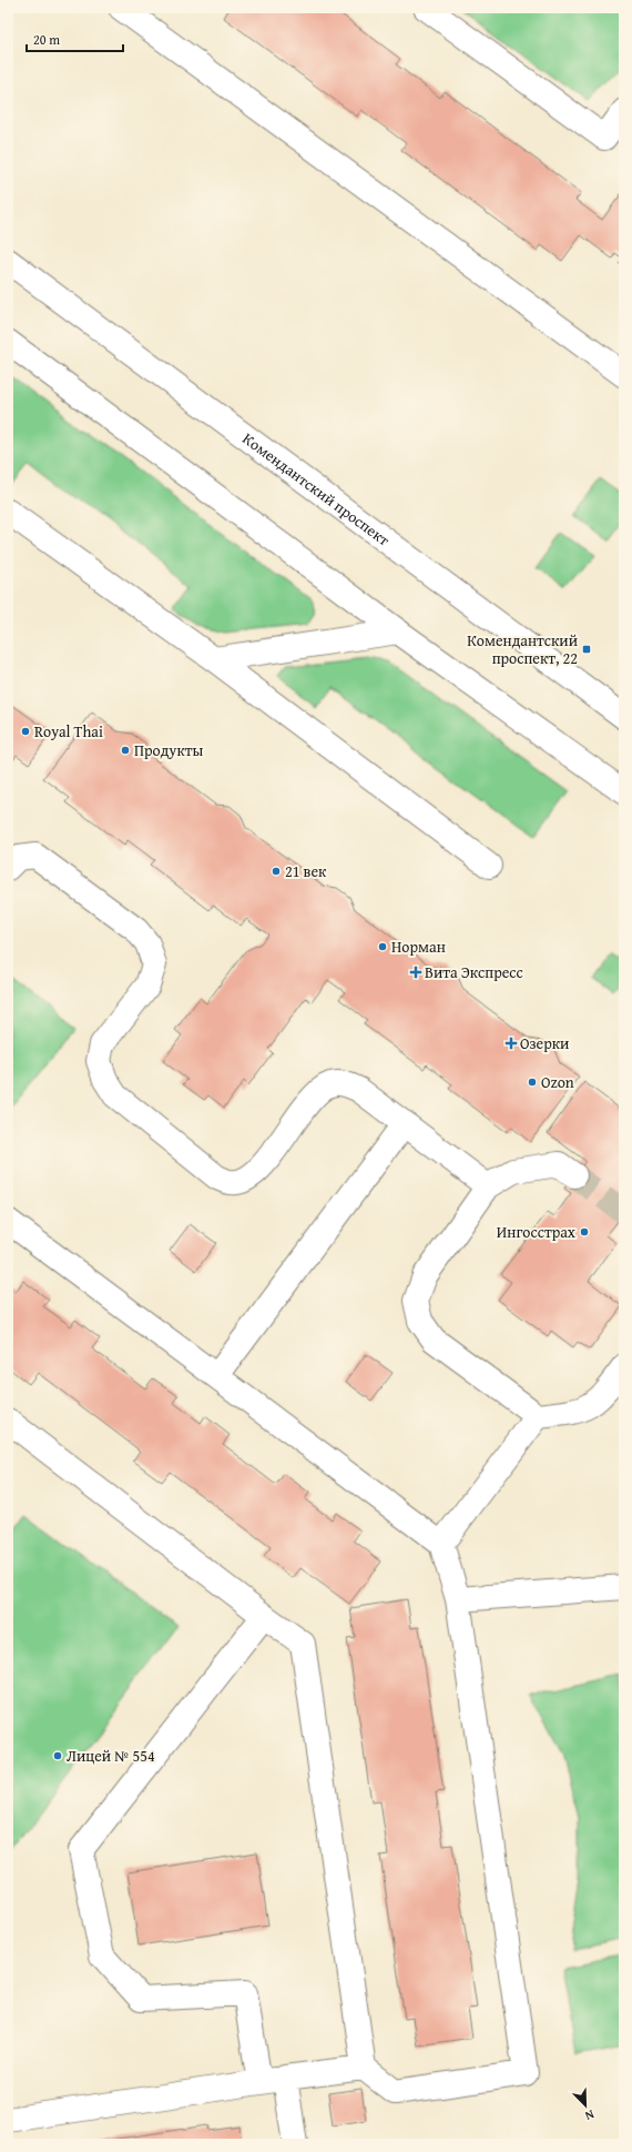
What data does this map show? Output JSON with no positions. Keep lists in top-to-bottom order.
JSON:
{
  "streets": {
    "main road": ["Комендантский проспект"]
  },
  "places": {
    "transit": ["Комендантский проспект, 22"],
    "other": [
      "Royal Thai",
      "Продукты",
      "21 век",
      "Норман",
      "Ozon",
      "Ингосстрах",
      "Лицей № 554"
    ],
    "health": ["Вита Экспресс", "Озерки"]
  },
  "scale_bar": "20 m",
  "north": "bottom right"
}
